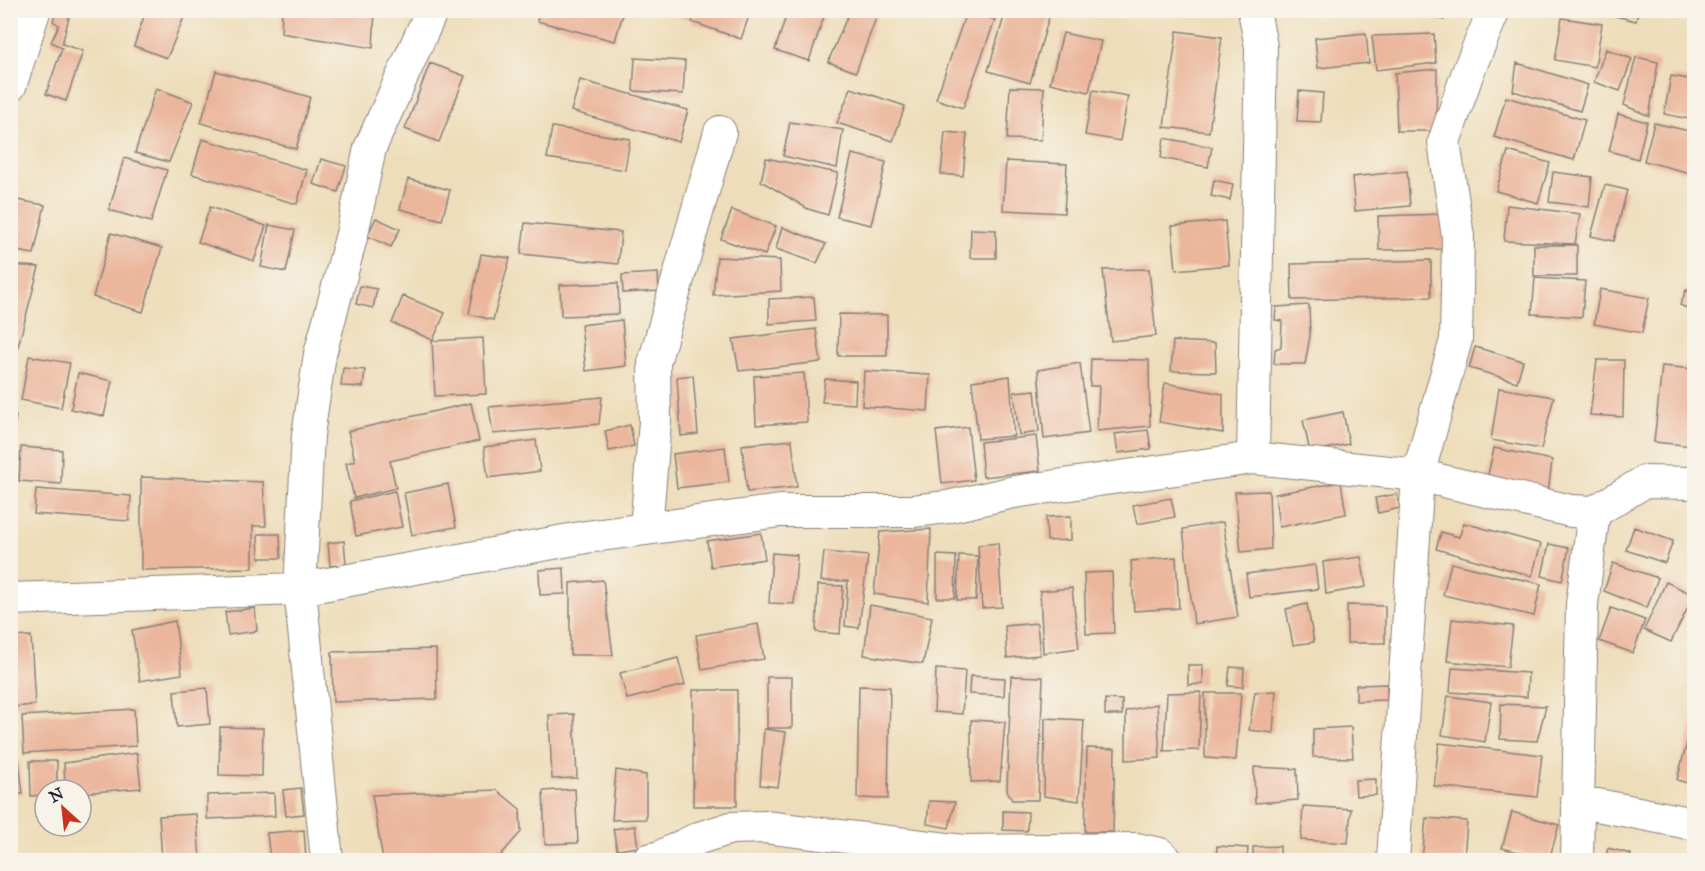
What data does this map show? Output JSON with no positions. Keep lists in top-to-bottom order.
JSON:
{
  "north": "top left"
}
